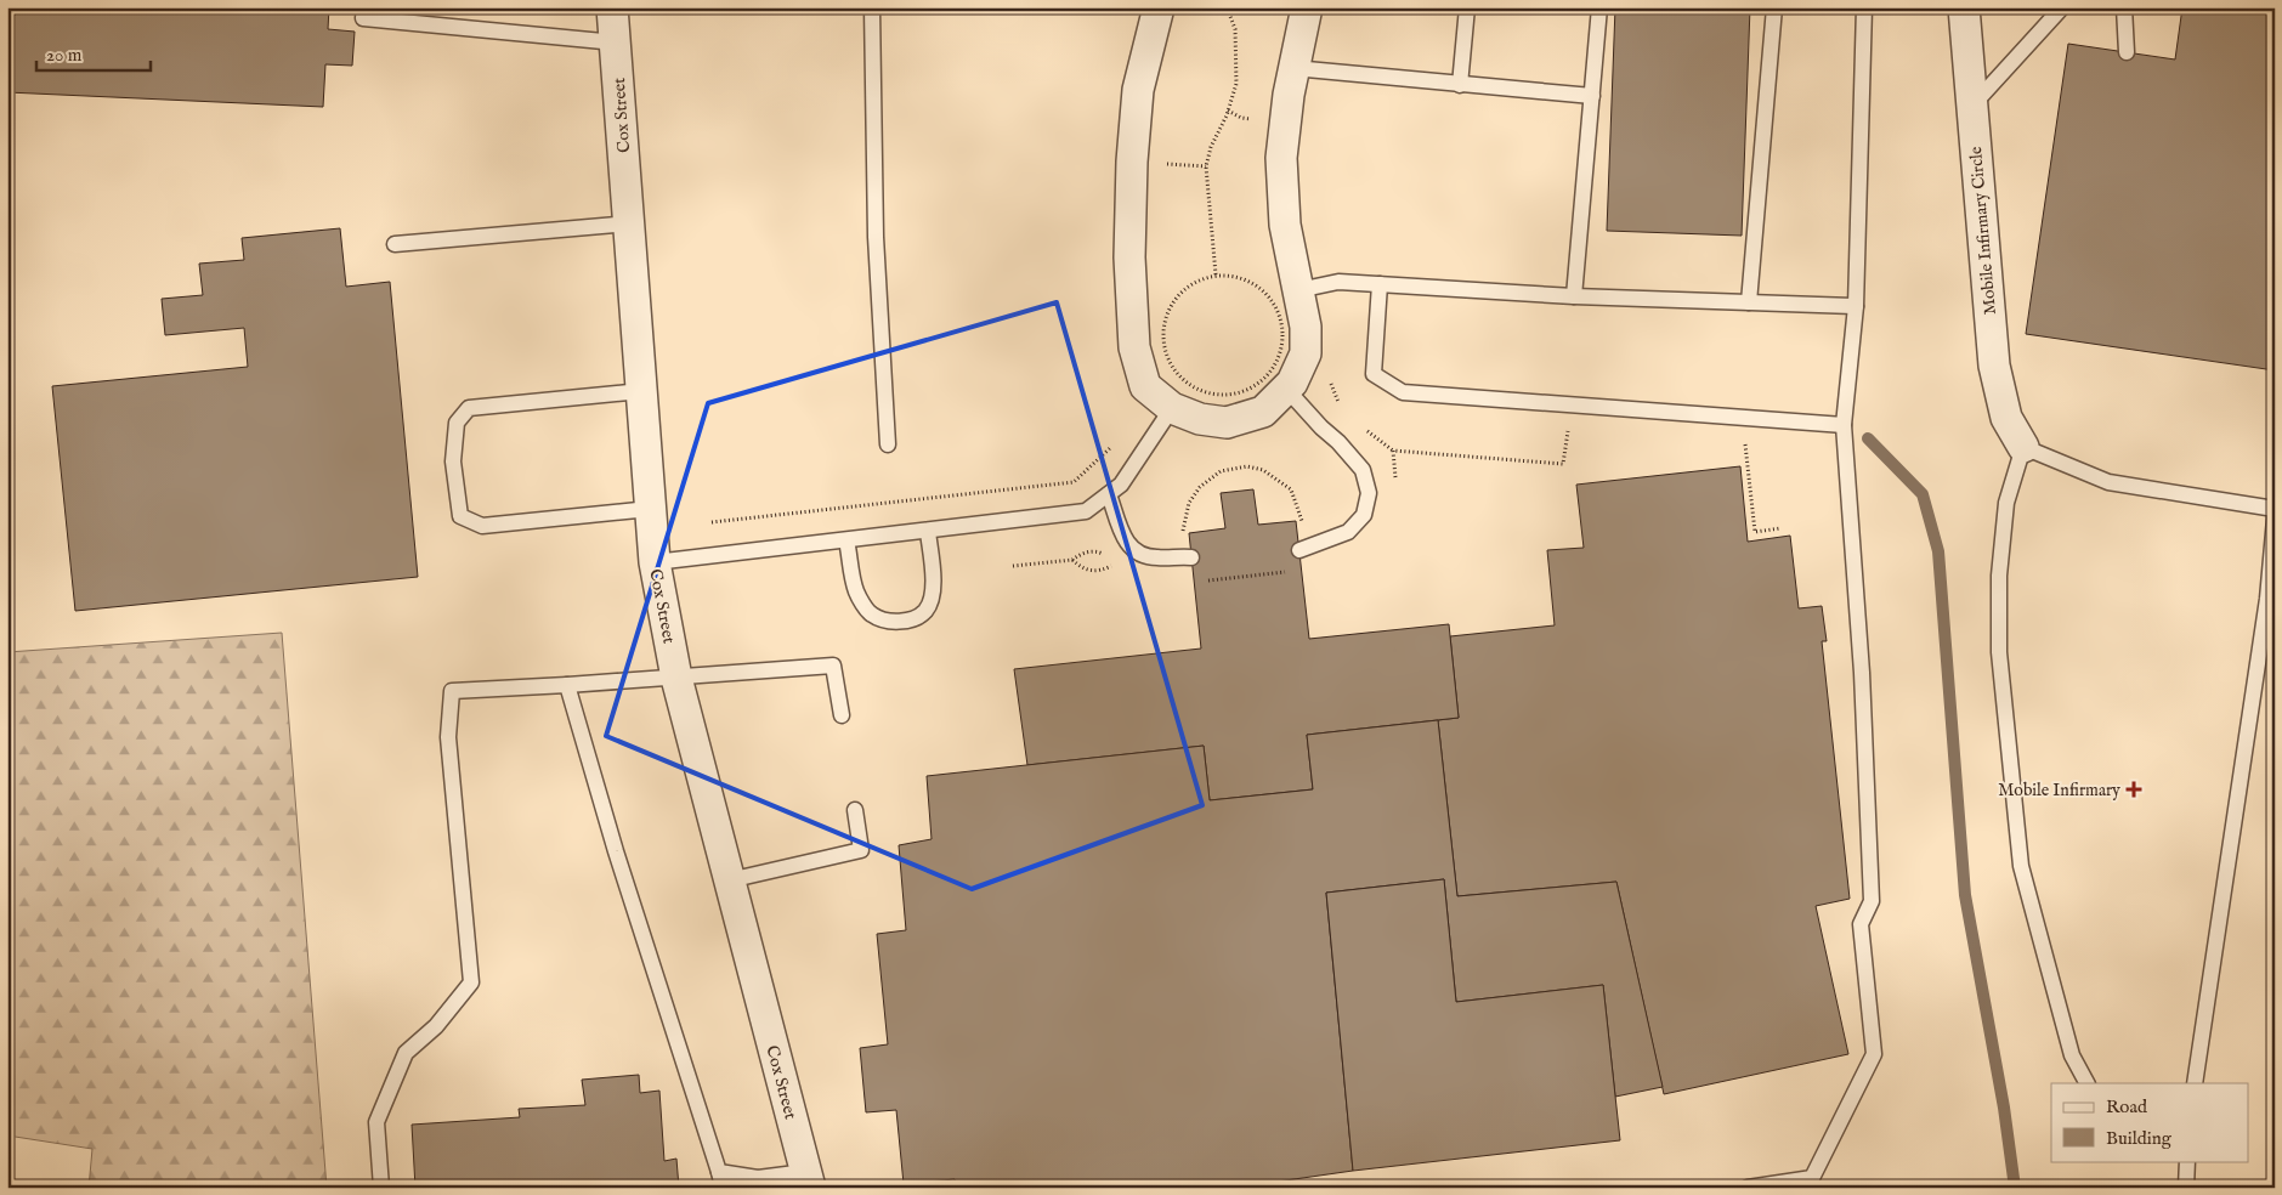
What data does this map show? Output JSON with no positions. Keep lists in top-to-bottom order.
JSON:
{
  "streets": {
    "street": ["Cox Street", "Mobile Infirmary Circle"]
  },
  "places": {
    "health": ["Mobile Infirmary"]
  },
  "legend": ["Road", "Building"],
  "scale_bar": "20 m"
}
